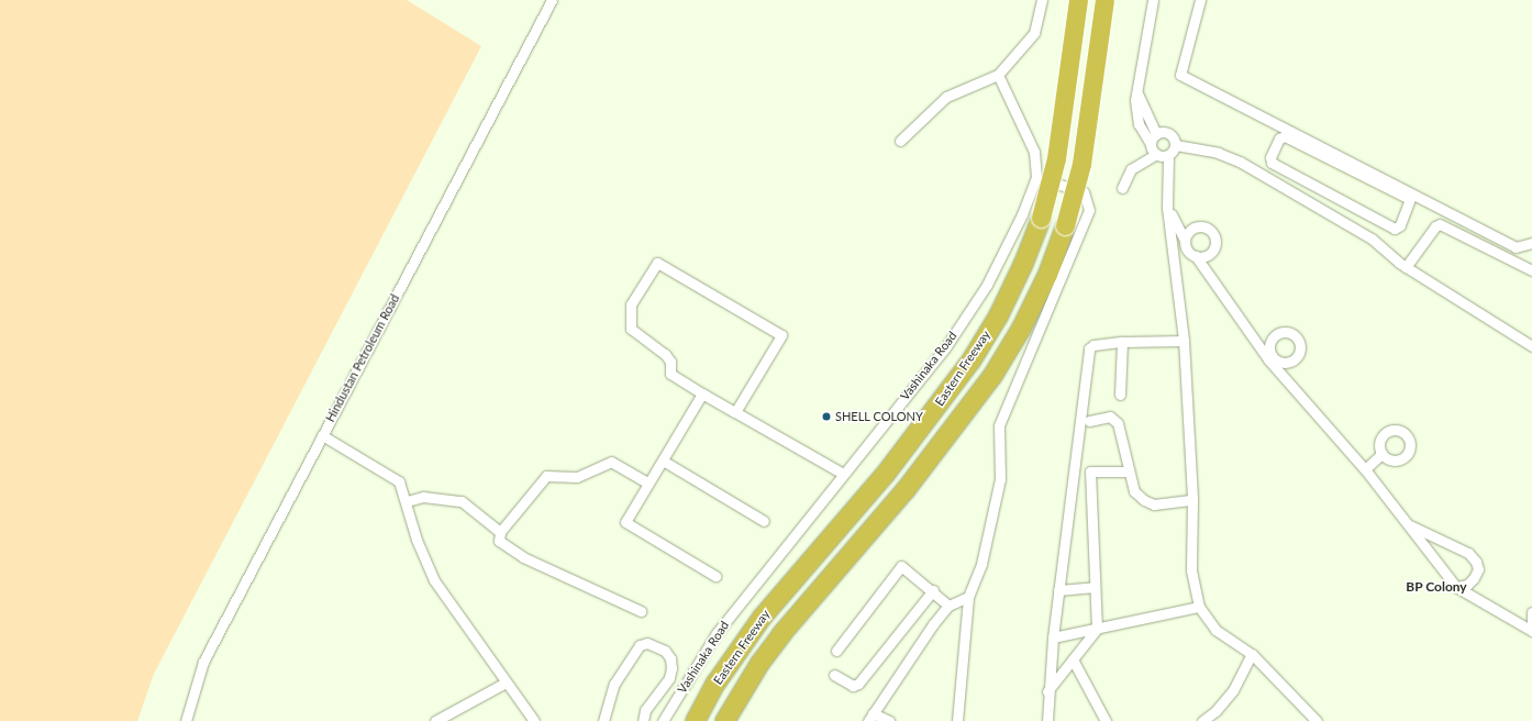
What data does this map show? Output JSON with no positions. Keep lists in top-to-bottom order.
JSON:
{
  "streets": {
    "highway": ["Eastern Freeway"],
    "street": ["Hindustan Petroleum Road", "Vashinaka Road"]
  },
  "districts": ["BP Colony"],
  "places": ["SHELL COLONY"]
}
